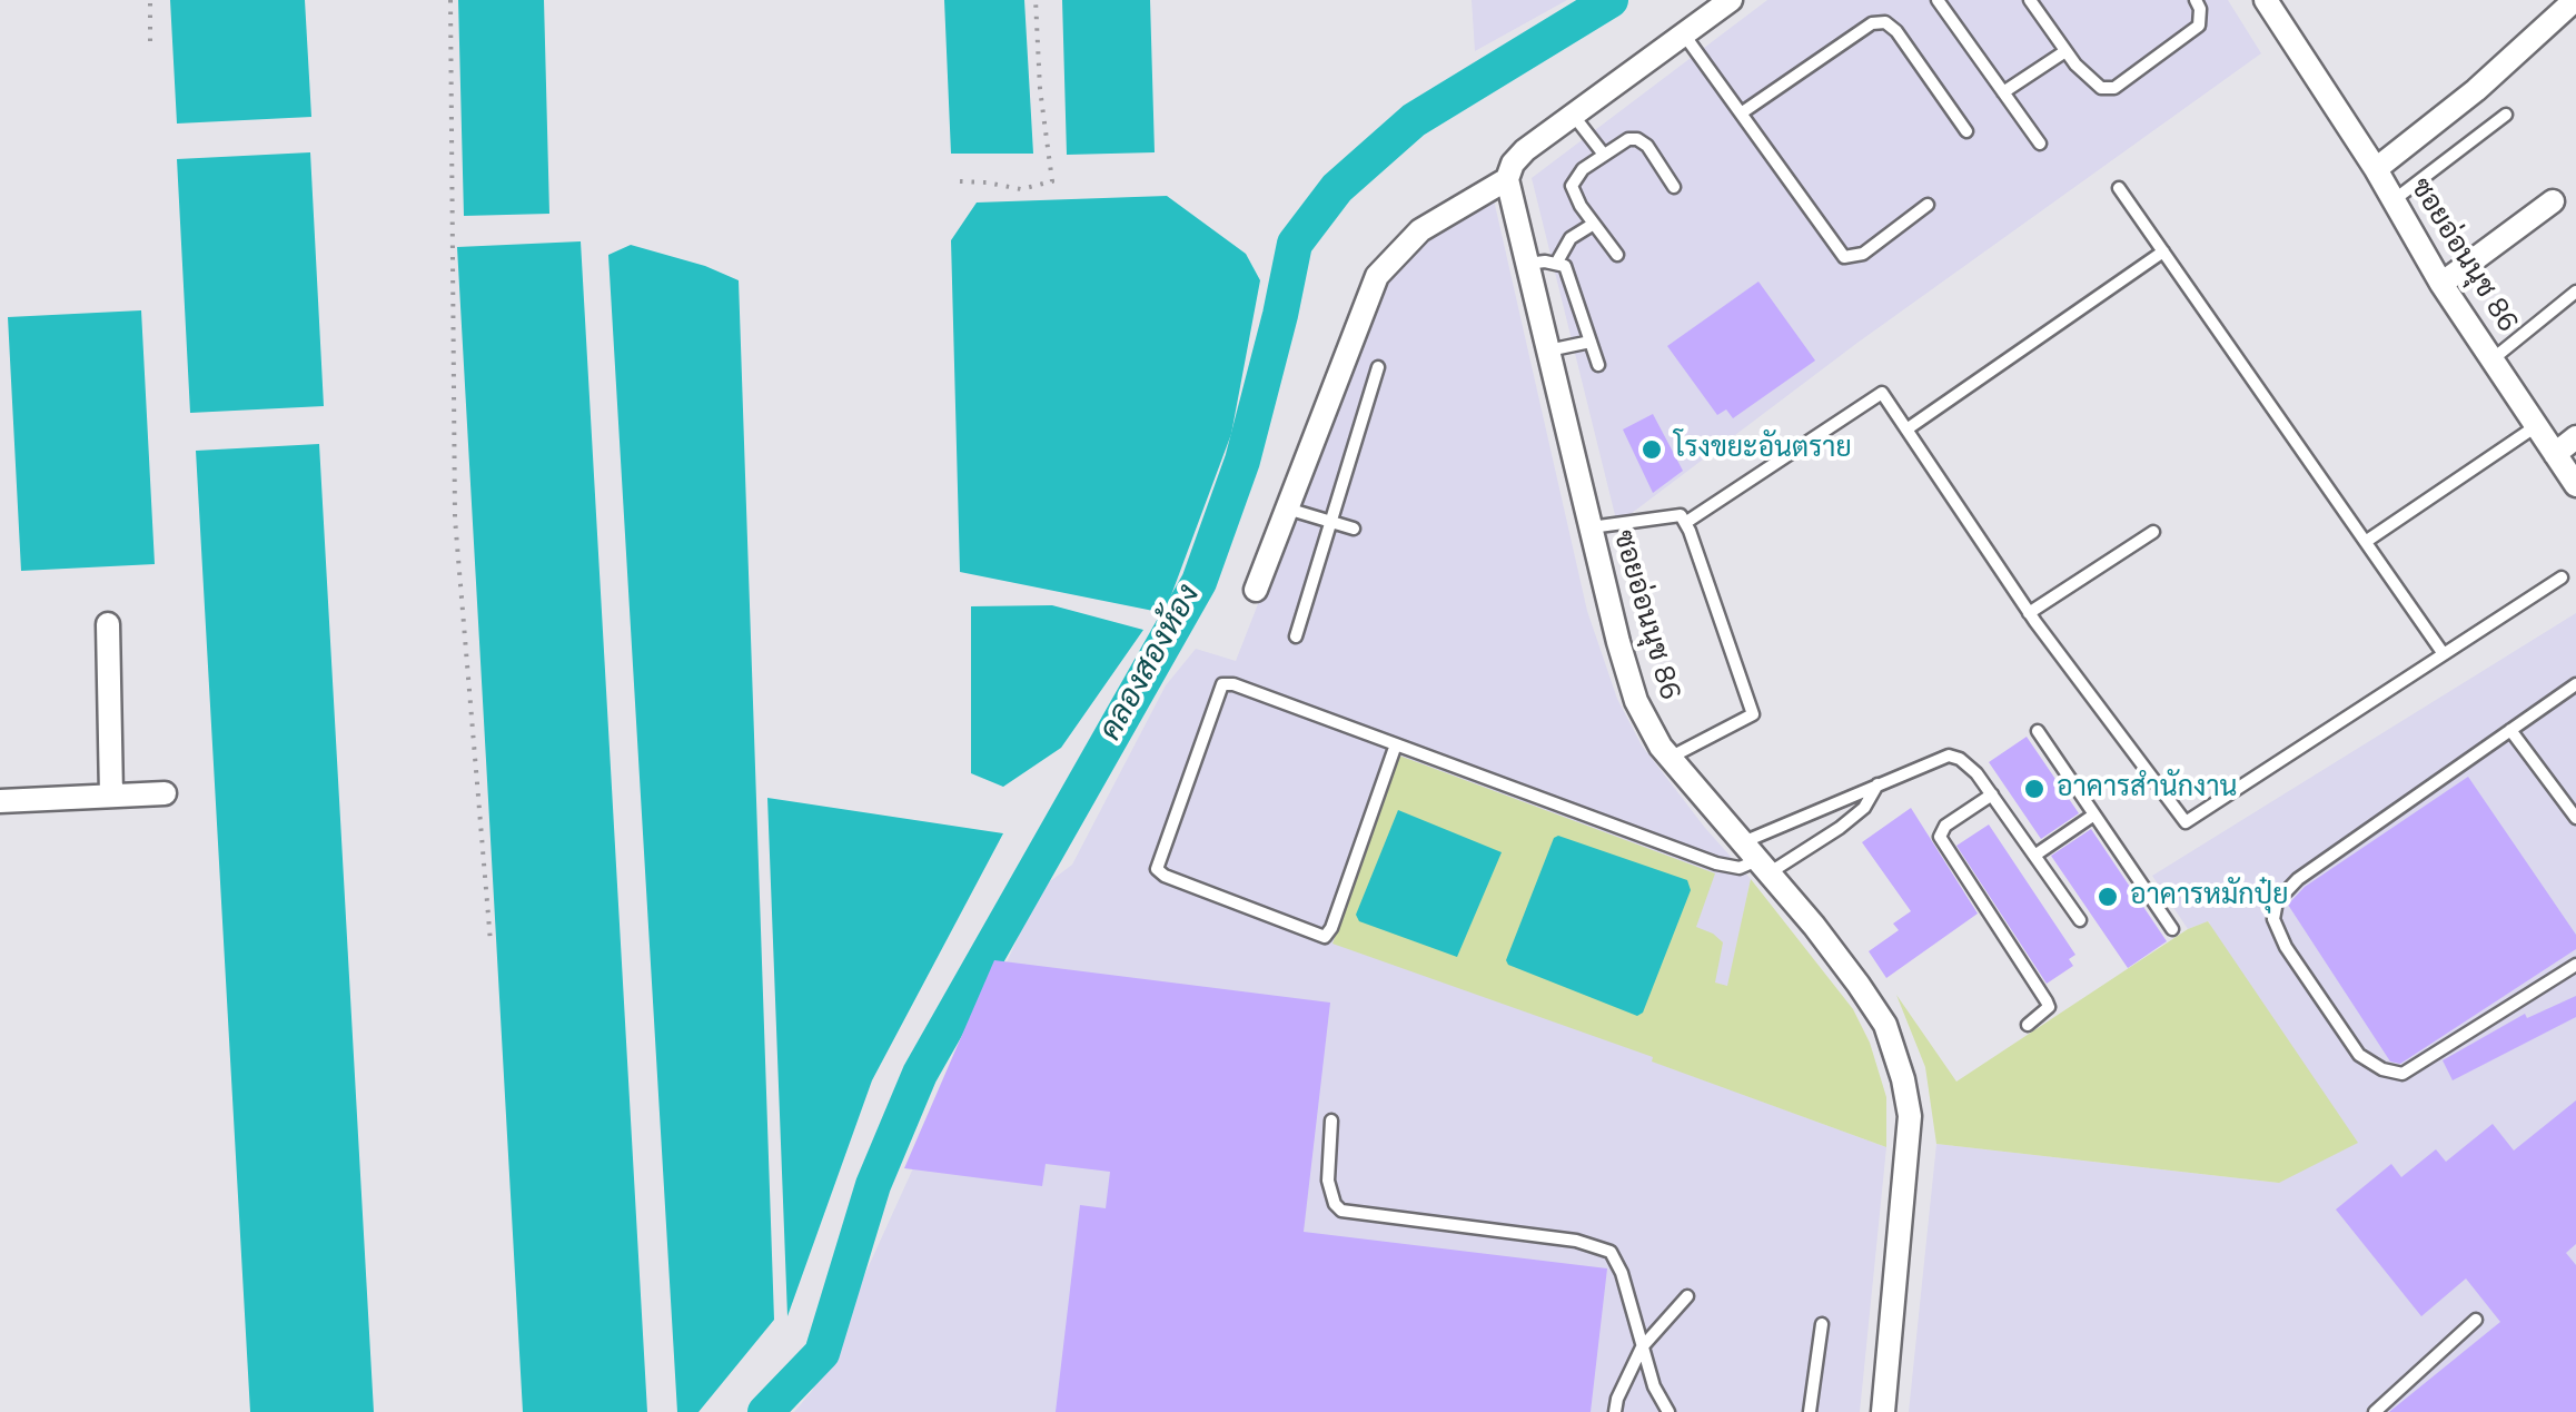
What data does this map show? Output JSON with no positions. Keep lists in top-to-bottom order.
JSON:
{
  "streets": {
    "street": ["ซอยอ่อนนุช 86"]
  },
  "water": ["คลองสองห้อง"],
  "places": ["โรงขยะอันตราย", "อาคารสำนักงาน", "อาคารหมักปุ๋ย"]
}
